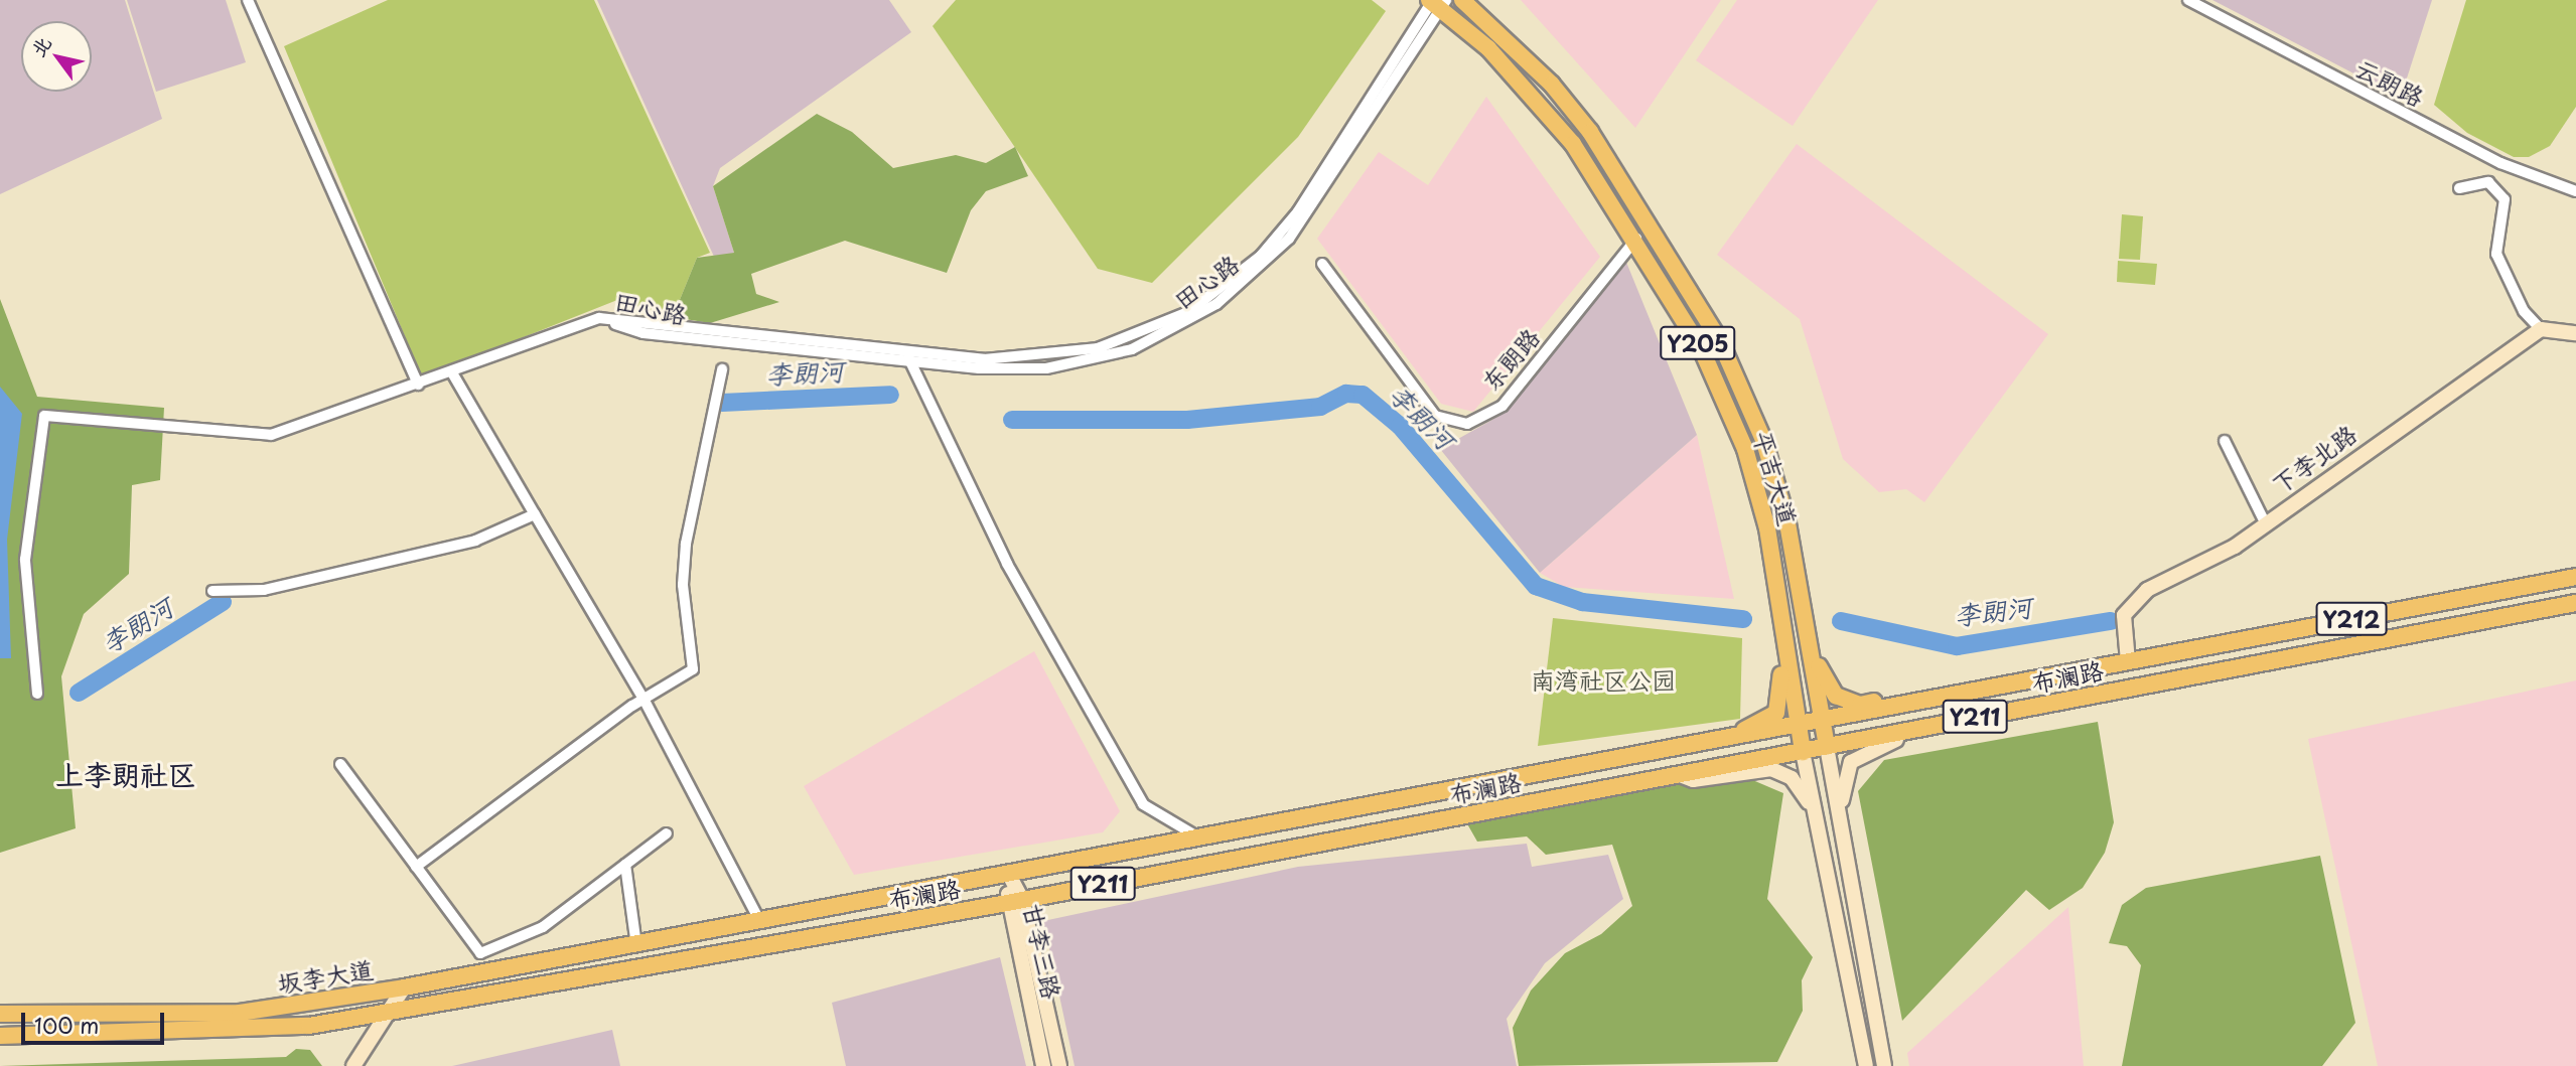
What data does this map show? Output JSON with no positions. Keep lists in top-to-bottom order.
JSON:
{
  "streets": {
    "main road": [
      "Y205",
      "平吉大道",
      "Y212",
      "布澜路",
      "Y211",
      "坂李大道"
    ],
    "street": [
      "云朗路",
      "田心路",
      "东朗路",
      "下李北路",
      "甘李三路"
    ]
  },
  "crossings": [
    ["田心路", "平吉大道"],
    ["东朗路", "平吉大道"],
    ["下李北路", "布澜路"],
    ["平吉大道", "布澜路"],
    ["布澜路", "甘李三路"],
    ["布澜路", "坂李大道"]
  ],
  "districts": ["上李朗社区"],
  "water": ["李朗河"],
  "parks": ["南湾社区公园"],
  "scale_bar": "100 m",
  "north": "top left"
}
